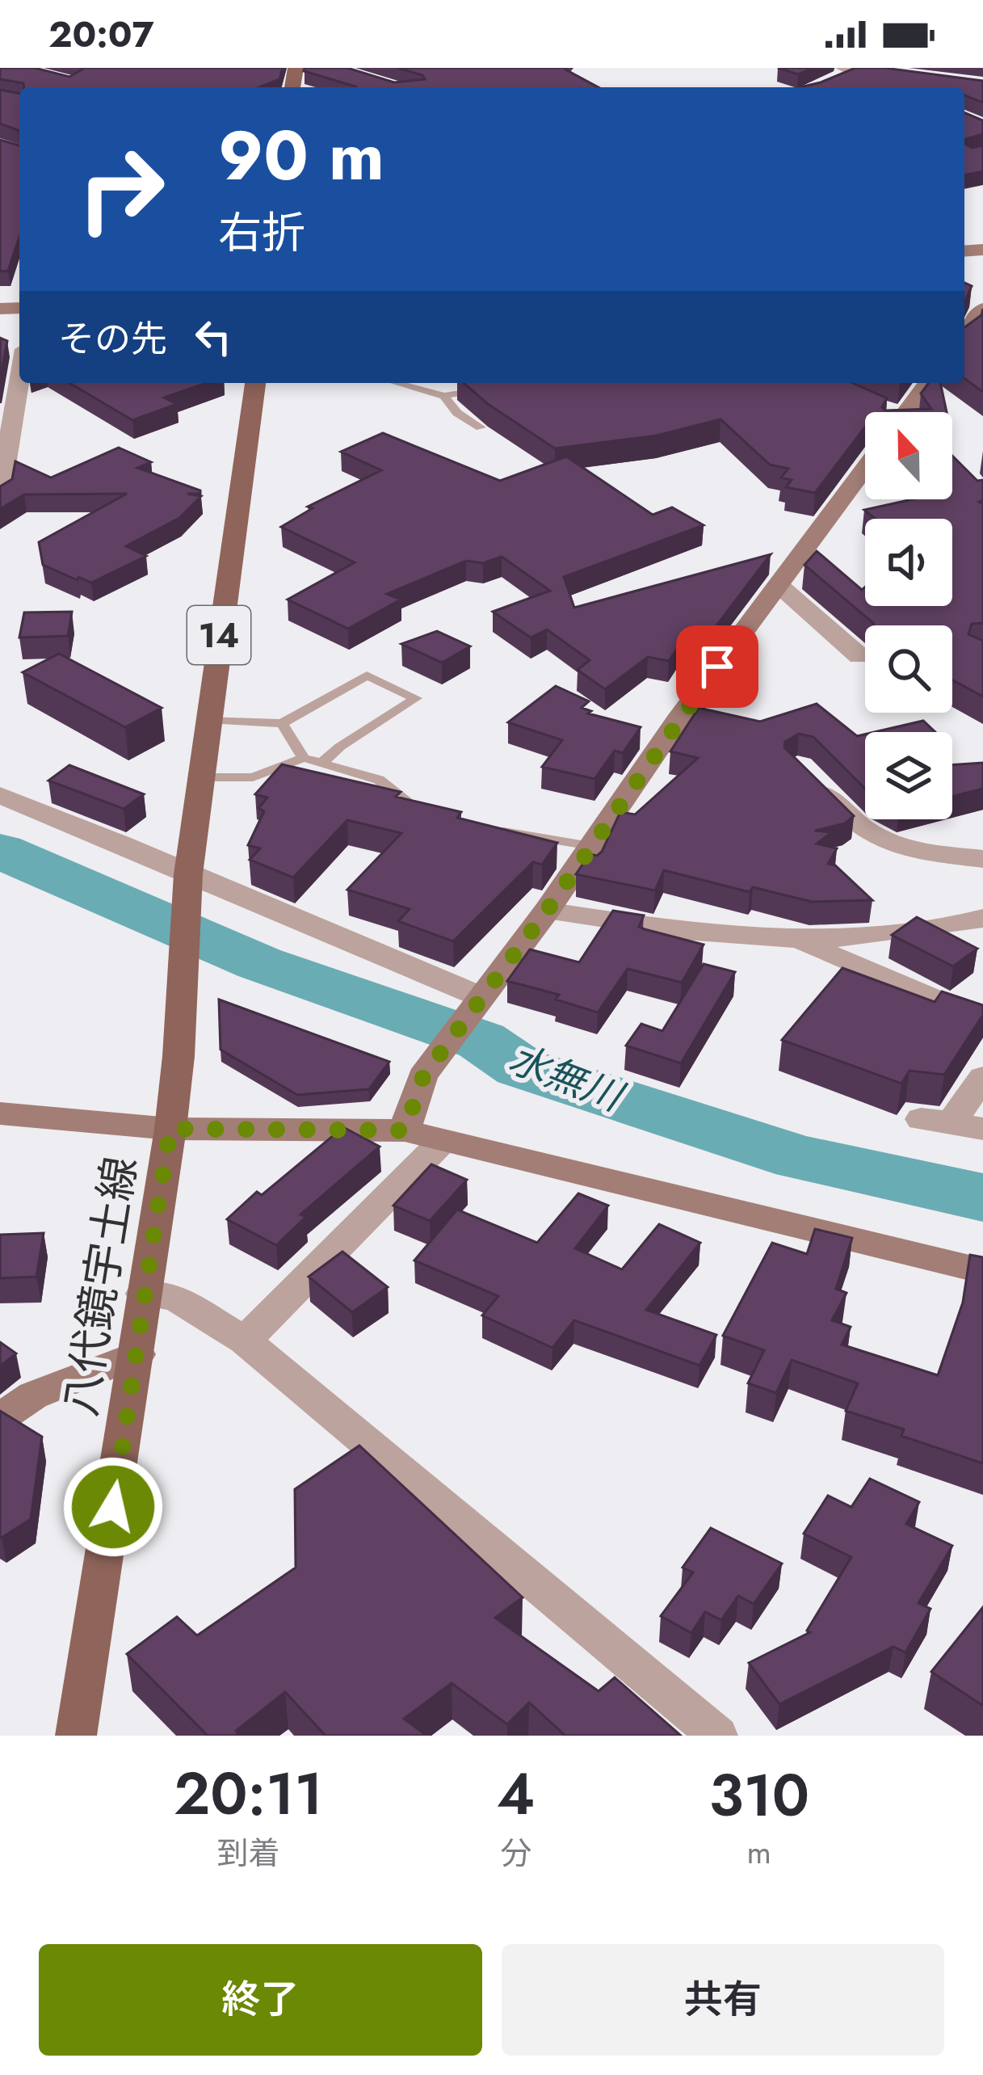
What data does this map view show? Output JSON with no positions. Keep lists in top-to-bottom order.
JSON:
{
  "streets": {
    "main road": ["14", "八代鏡宇土線"]
  },
  "crossings": [
    ["14", "八代鏡宇土線"]
  ],
  "water": ["水無川"],
  "north": "top",
  "page": {
    "status": "20:07",
    "turn": ["90 m", "右折"],
    "then": "その先",
    "eta": [
      "20:11",
      "到着",
      "4",
      "分",
      "310",
      "m"
    ],
    "buttons": ["終了", "共有"]
  }
}
